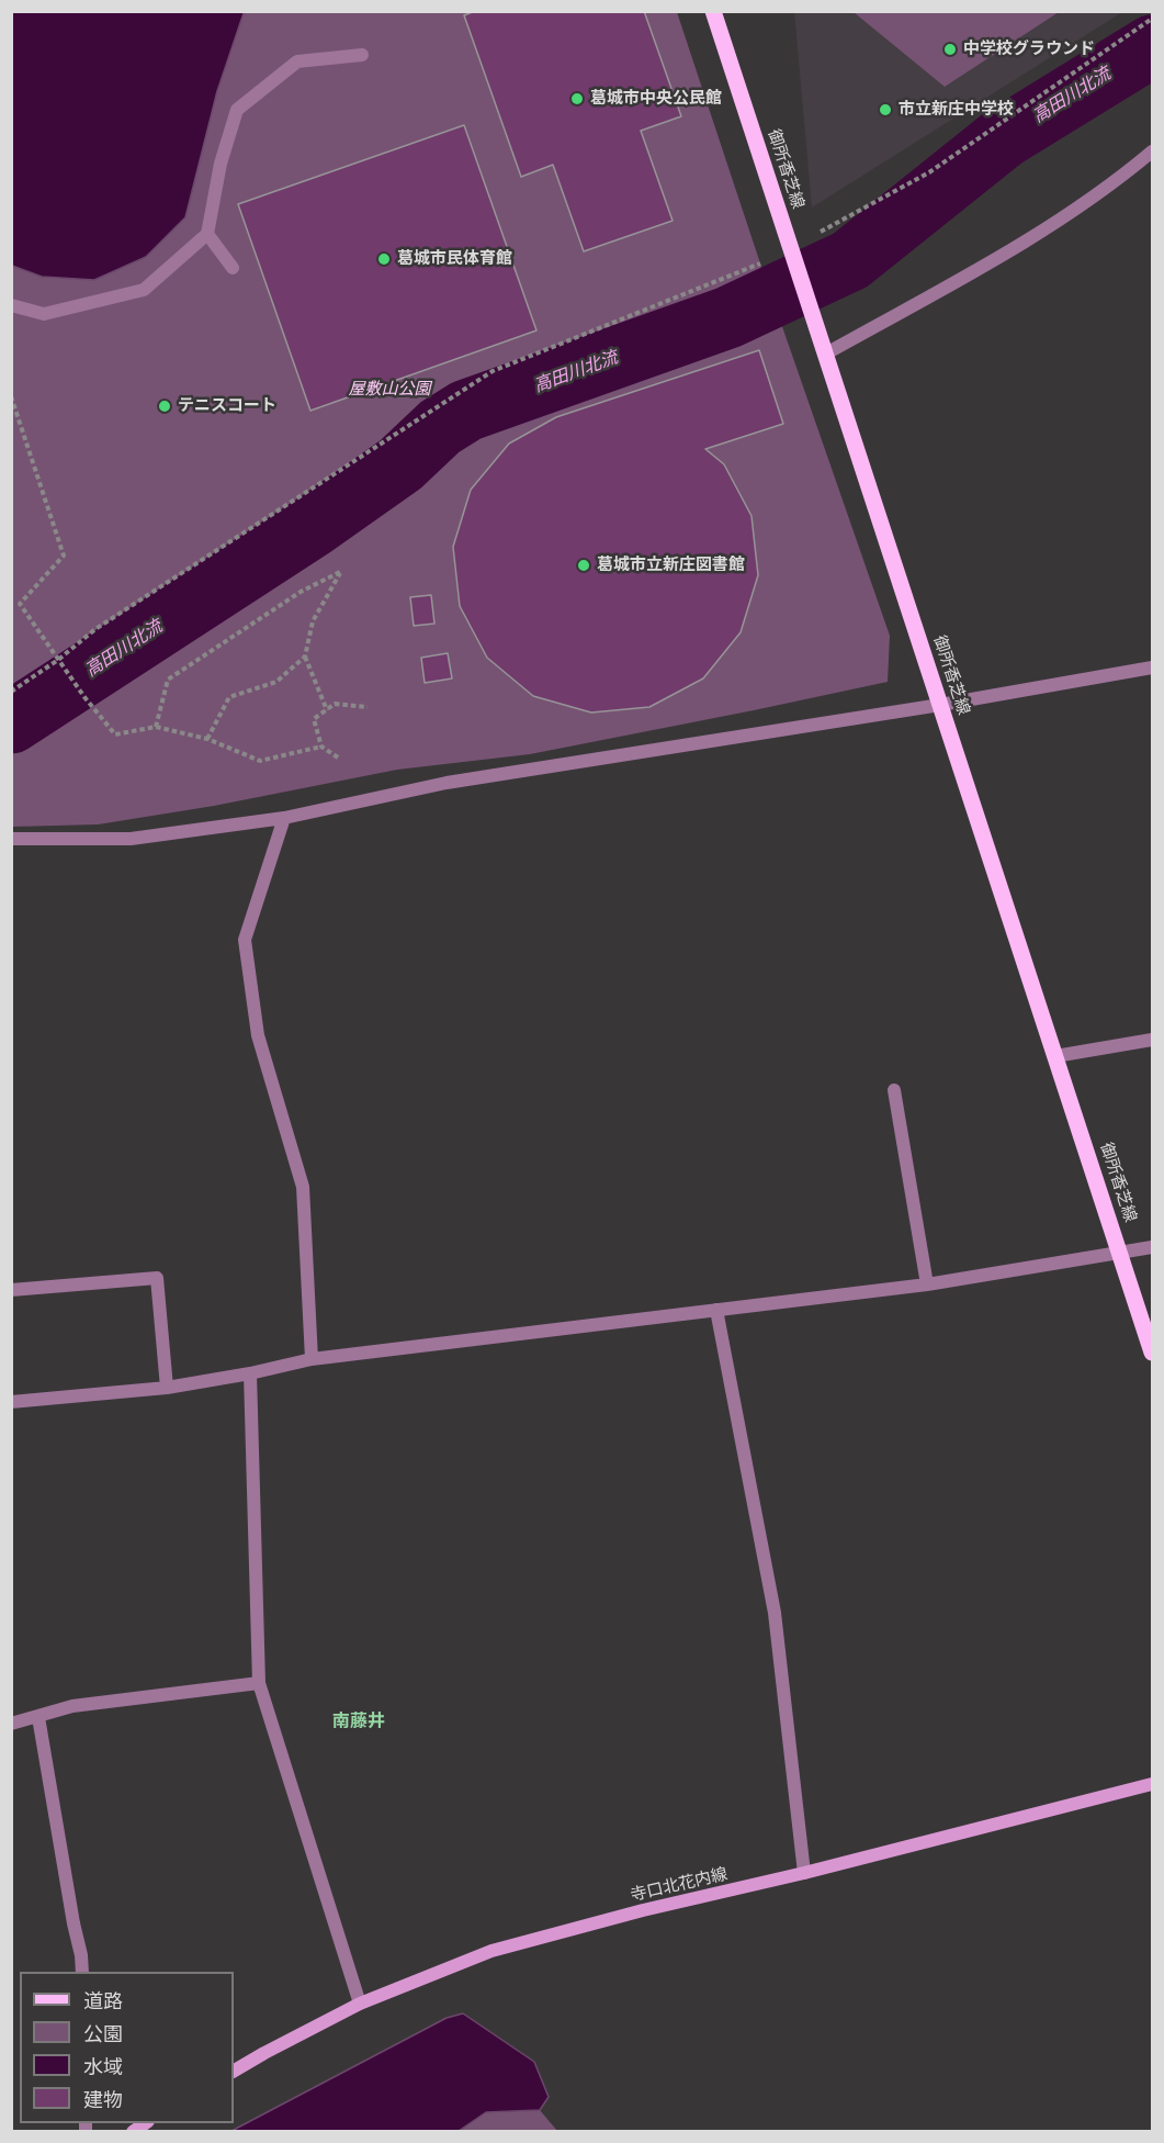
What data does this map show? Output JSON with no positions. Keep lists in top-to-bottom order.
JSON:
{
  "streets": {
    "main road": ["御所香芝線", "寺口北花内線"]
  },
  "districts": ["南藤井"],
  "water": ["高田川北流"],
  "parks": ["屋敷山公園"],
  "places": [
    "中学校グラウンド",
    "葛城市中央公民館",
    "市立新庄中学校",
    "葛城市民体育館",
    "テニスコート",
    "葛城市立新庄図書館"
  ],
  "legend": [
    "道路",
    "公園",
    "水域",
    "建物"
  ]
}
